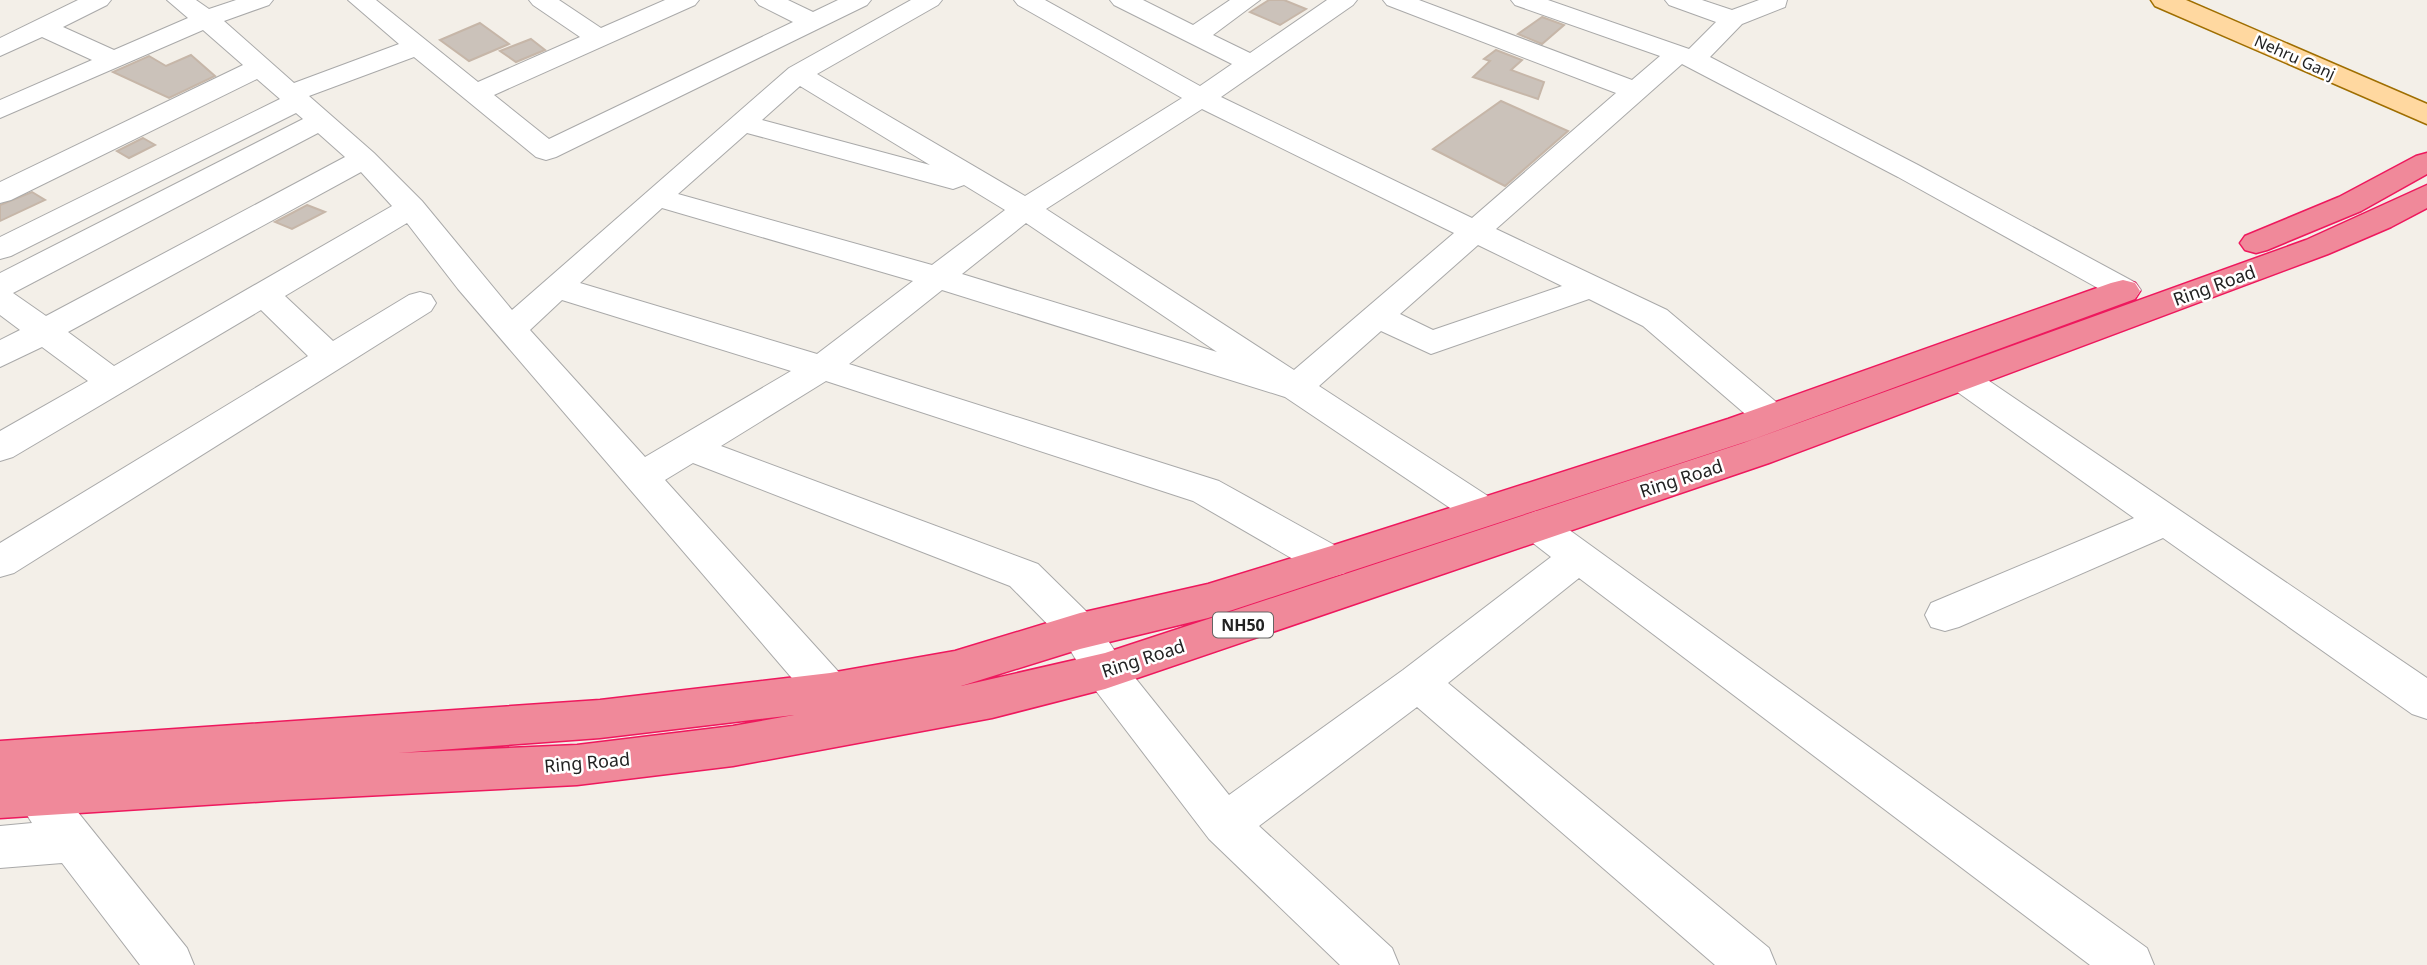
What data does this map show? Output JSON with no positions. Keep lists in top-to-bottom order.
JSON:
{
  "streets": {
    "highway": ["Ring Road", "NH50"],
    "main road": ["Nehru Ganj"]
  }
}
